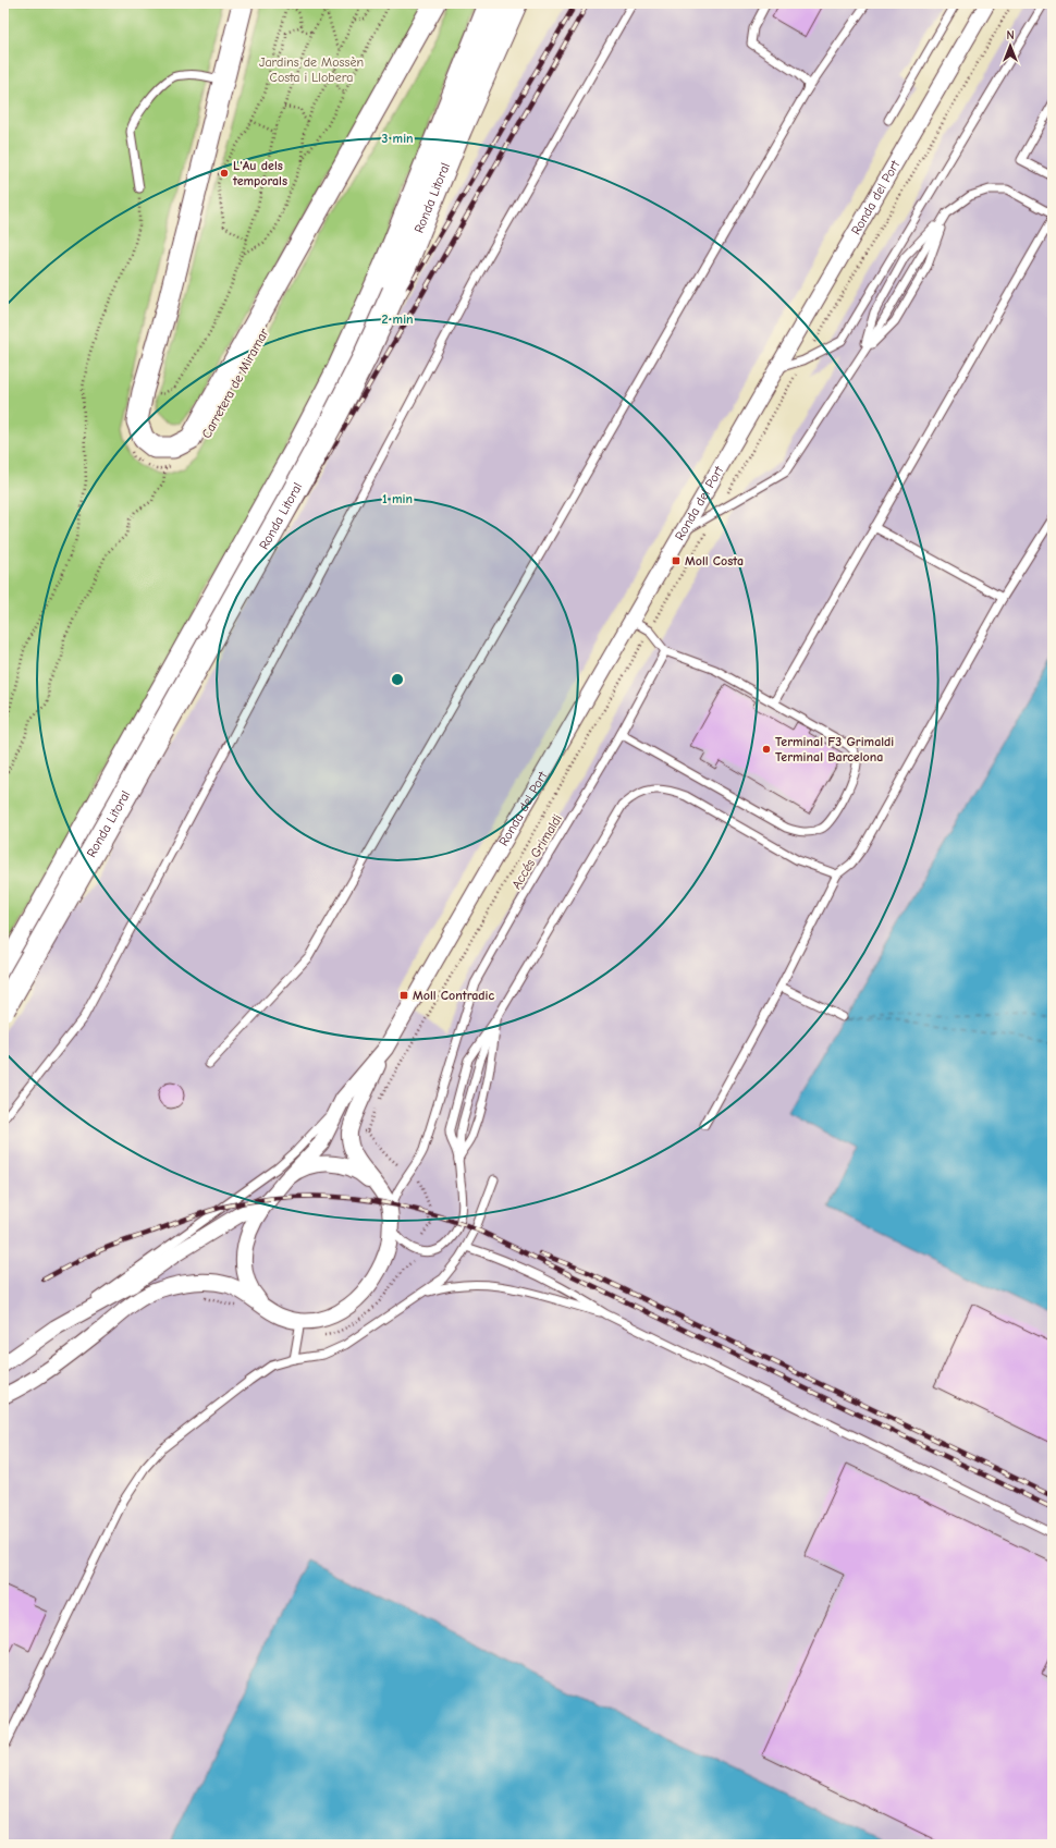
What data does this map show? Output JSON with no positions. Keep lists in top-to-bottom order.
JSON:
{
  "streets": {
    "highway": ["Ronda Litoral"],
    "street": ["Ronda del Port", "Carretera de Miramar"],
    "lane": ["Accés Grimaldi"]
  },
  "parks": ["Jardins de Mossèn Costa i Llobera"],
  "places": {
    "other": ["L'Au dels temporals", "Terminal F3 Grimaldi Terminal Barcelona"],
    "transit": ["Moll Costa", "Moll Contradic"]
  },
  "north": "top",
  "rings": ["3 min", "2 min", "1 min"]
}
